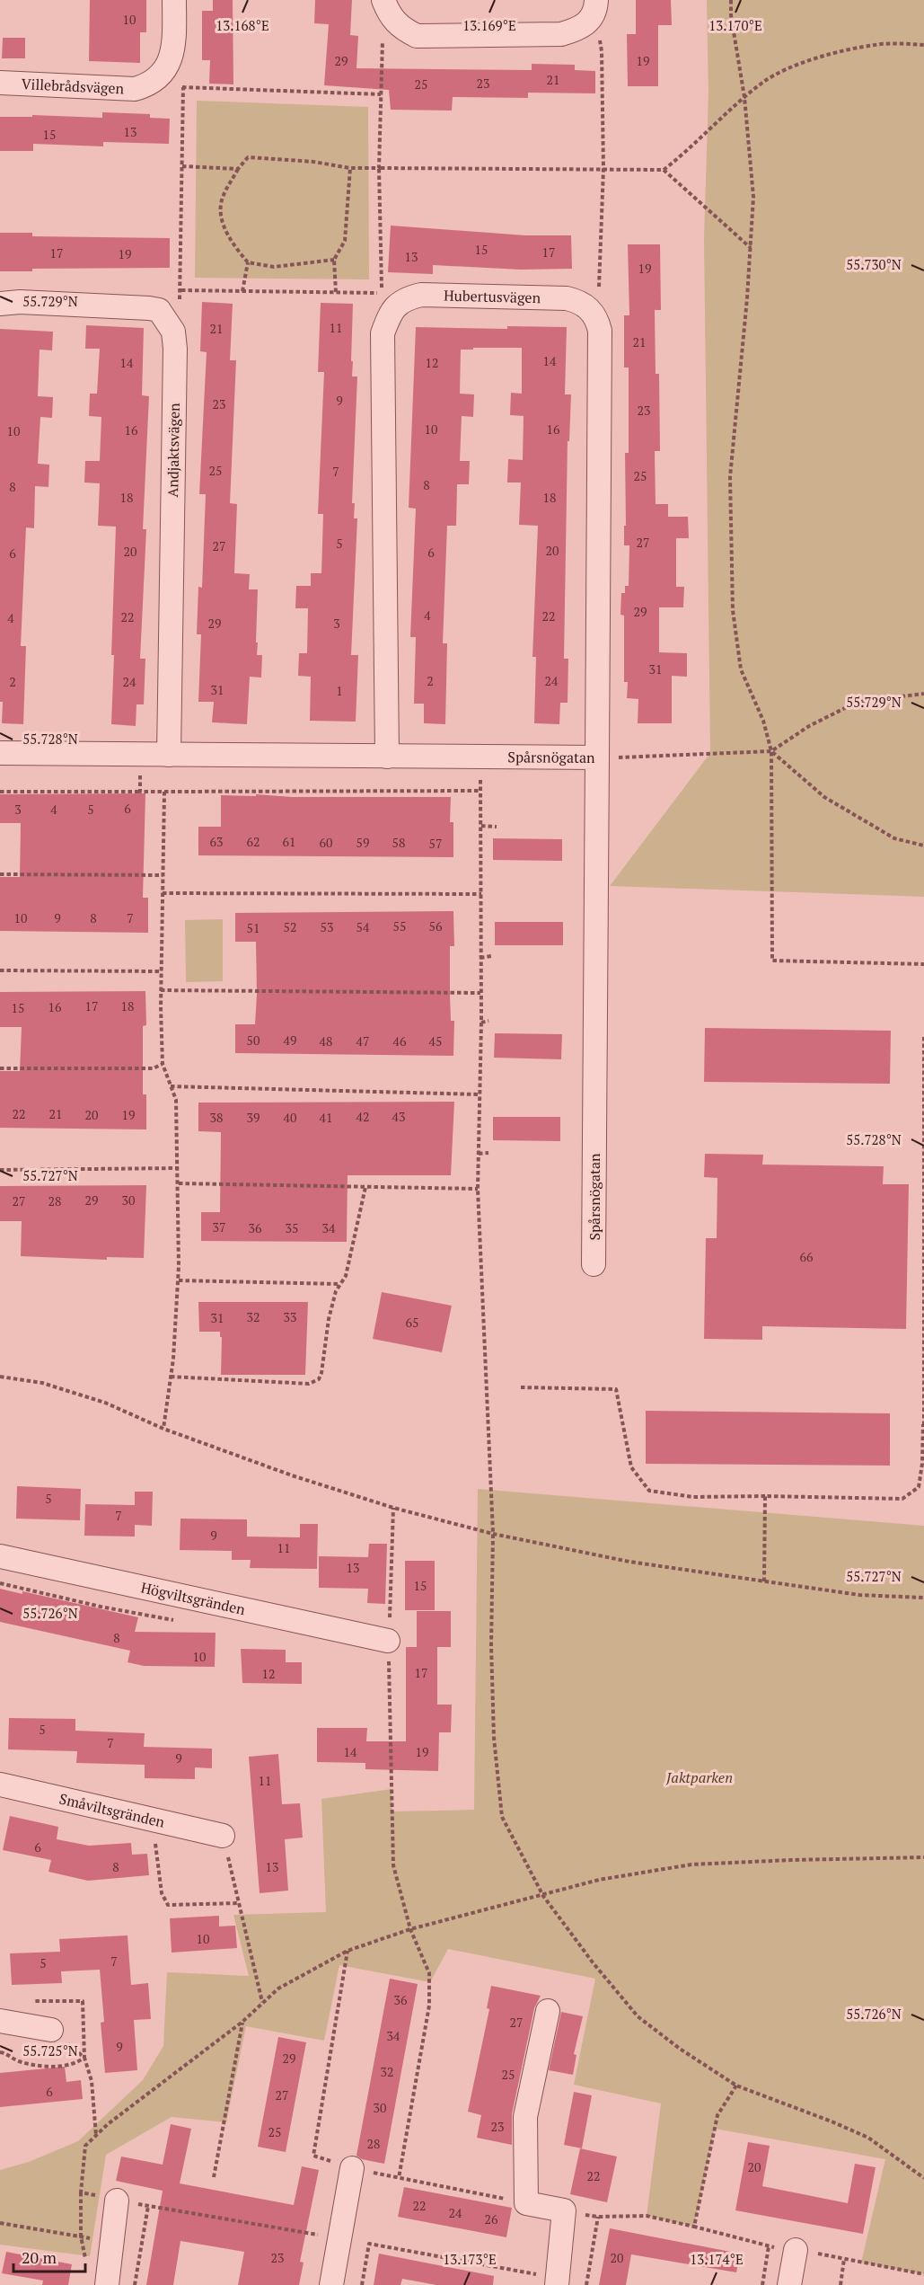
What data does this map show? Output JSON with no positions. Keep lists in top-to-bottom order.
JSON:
{
  "streets": {
    "street": [
      "Villebrådsvägen",
      "Hubertusvägen",
      "Andjaktsvägen",
      "Spårsnögatan",
      "Högviltsgränden",
      "Småviltsgränden"
    ]
  },
  "crossings": [
    ["Hubertusvägen", "Spårsnögatan"],
    ["Andjaktsvägen", "Spårsnögatan"]
  ],
  "parks": ["Jaktparken"],
  "house_numbers": [
    "10",
    "29",
    "19",
    "21",
    "23",
    "25",
    "13",
    "15",
    "15",
    "17",
    "17",
    "19",
    "13",
    "19",
    "11",
    "21",
    "21",
    "14",
    "14",
    "12",
    "9",
    "23",
    "23",
    "10",
    "16",
    "16",
    "10",
    "25",
    "7",
    "25",
    "8",
    "8",
    "18",
    "18",
    "27",
    "5",
    "27",
    "20",
    "20",
    "6",
    "6",
    "29",
    "4",
    "22",
    "22",
    "4",
    "29",
    "3",
    "31",
    "2",
    "24",
    "2",
    "24",
    "31",
    "1",
    "6",
    "3",
    "4",
    "5",
    "63",
    "62",
    "61",
    "60",
    "59",
    "58",
    "57",
    "10",
    "9",
    "8",
    "7",
    "55",
    "56",
    "52",
    "53",
    "54",
    "51",
    "17",
    "18",
    "16",
    "15",
    "50",
    "49",
    "48",
    "47",
    "46",
    "45",
    "22",
    "21",
    "20",
    "19",
    "42",
    "43",
    "38",
    "39",
    "40",
    "41",
    "29",
    "30",
    "27",
    "28",
    "37",
    "36",
    "35",
    "34",
    "66",
    "32",
    "33",
    "31",
    "65",
    "5",
    "7",
    "9",
    "11",
    "13",
    "15",
    "8",
    "10",
    "17",
    "12",
    "5",
    "7",
    "14",
    "19",
    "9",
    "11",
    "6",
    "8",
    "13",
    "10",
    "7",
    "5",
    "36",
    "27",
    "34",
    "9",
    "29",
    "32",
    "25",
    "6",
    "27",
    "30",
    "23",
    "25",
    "28",
    "20",
    "22",
    "22",
    "24",
    "26",
    "23",
    "20"
  ],
  "scale_bar": "20 m",
  "coordinates": [
    "13.168°E",
    "13.170°E",
    "13.169°E",
    "55.730°N",
    "55.729°N",
    "55.728°N",
    "55.727°N",
    "55.726°N",
    "55.725°N",
    "13.173°E",
    "13.174°E"
  ]
}
